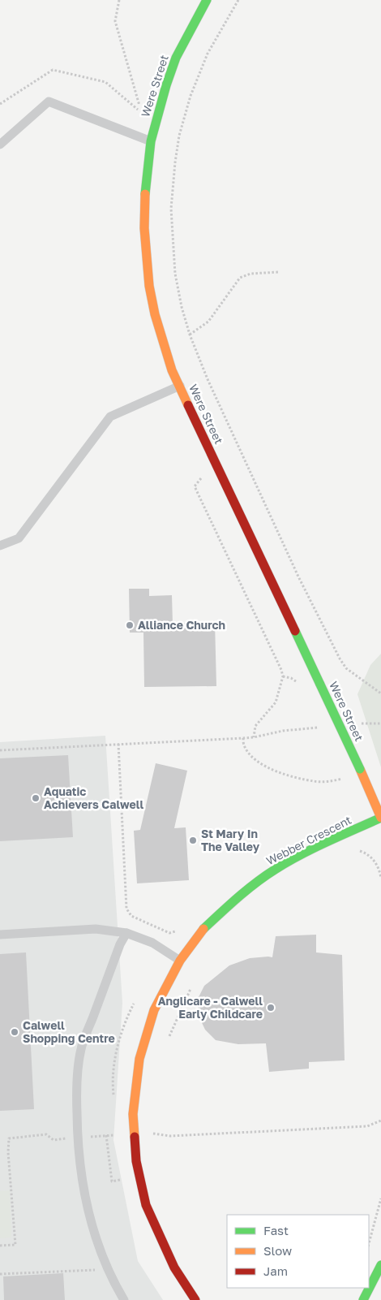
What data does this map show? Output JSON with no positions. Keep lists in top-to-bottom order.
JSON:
{
  "streets": {
    "street": ["Were Street", "Webber Crescent"]
  },
  "crossings": [
    ["Were Street", "Webber Crescent"]
  ],
  "places": [
    "Alliance Church",
    "Aquatic Achievers Calwell",
    "St Mary In The Valley",
    "Anglicare - Calwell Early Childcare",
    "Calwell Shopping Centre"
  ],
  "legend": ["Fast", "Slow", "Jam"]
}
